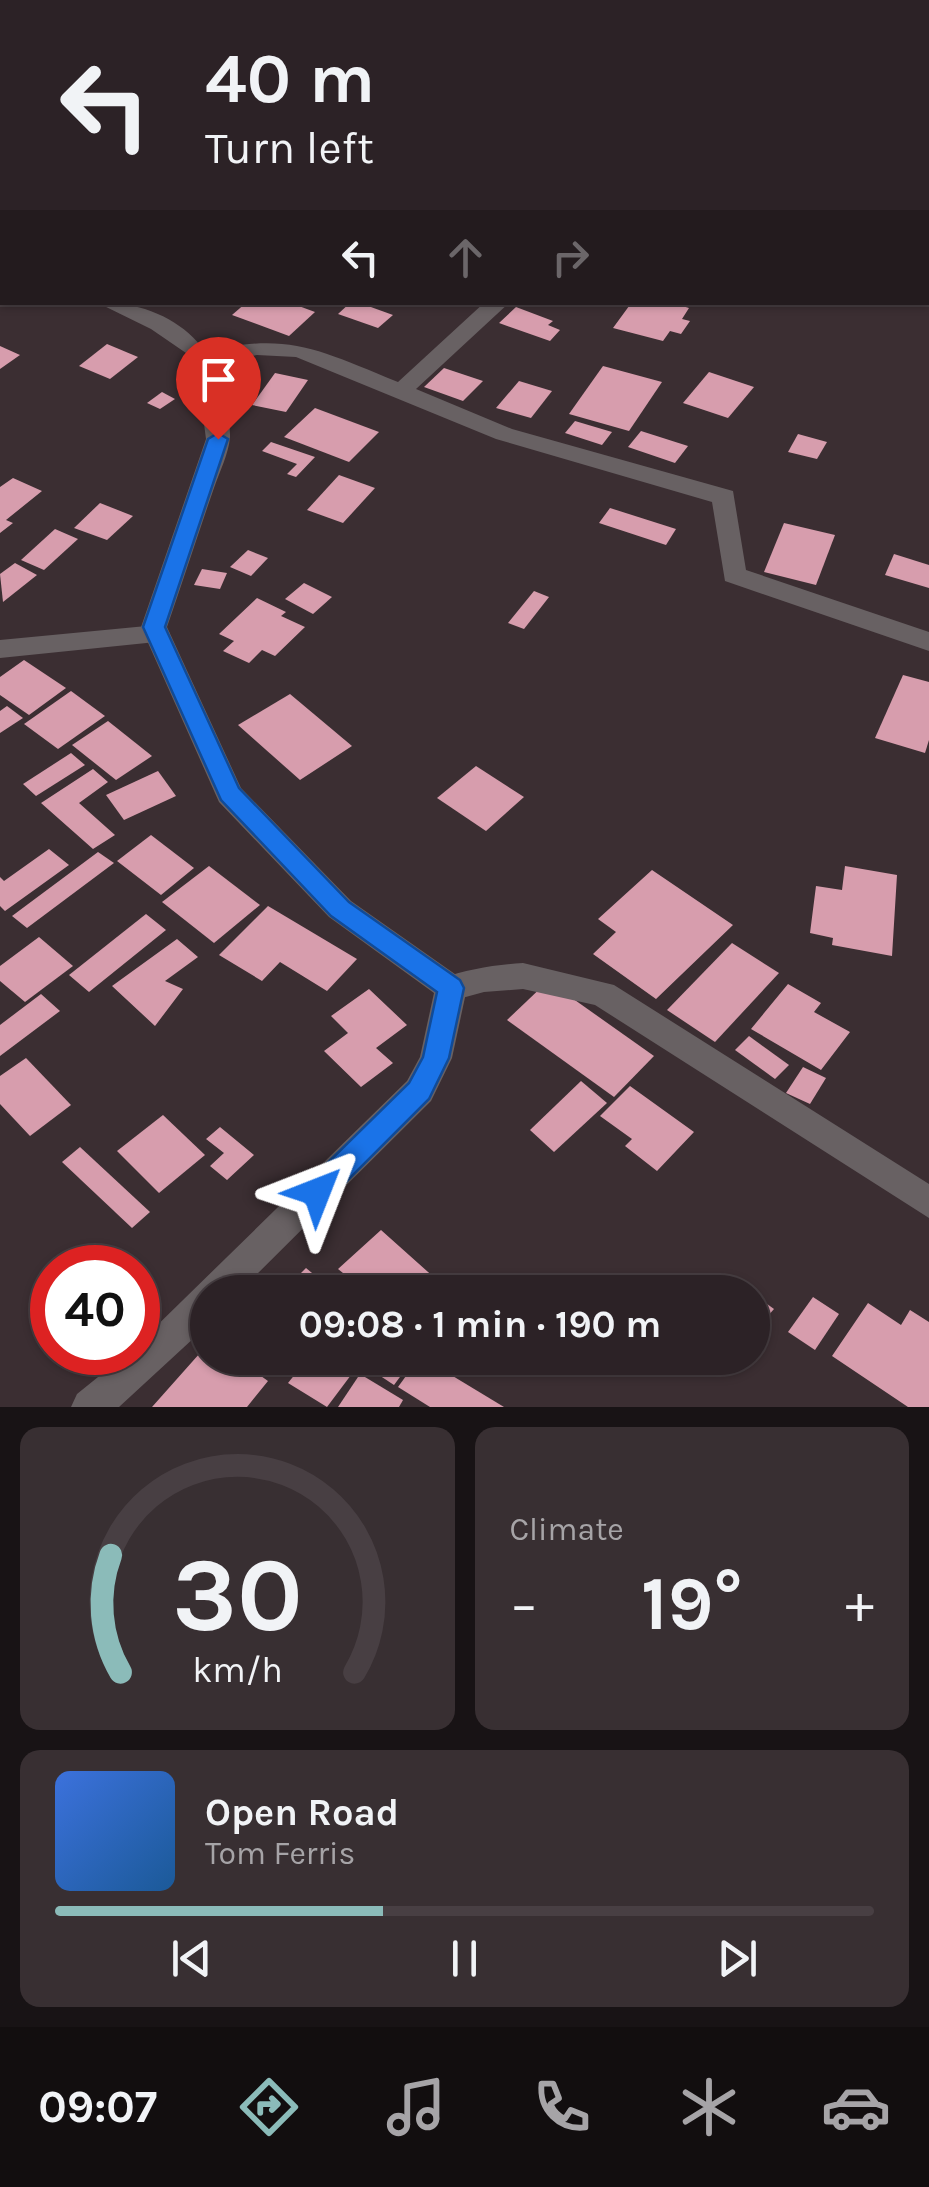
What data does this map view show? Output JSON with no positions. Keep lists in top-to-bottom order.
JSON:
{
  "page": {
    "turn": ["40 m", "Turn left"],
    "limit": "40",
    "trip": "09:08 · 1 min · 190 m",
    "tile": "Climate",
    "heat": ["−", "19°", "+"],
    "song": ["Open Road", "Tom Ferris"],
    "tabs": "09:07",
    "gauge": ["30", "km/h"]
  }
}
